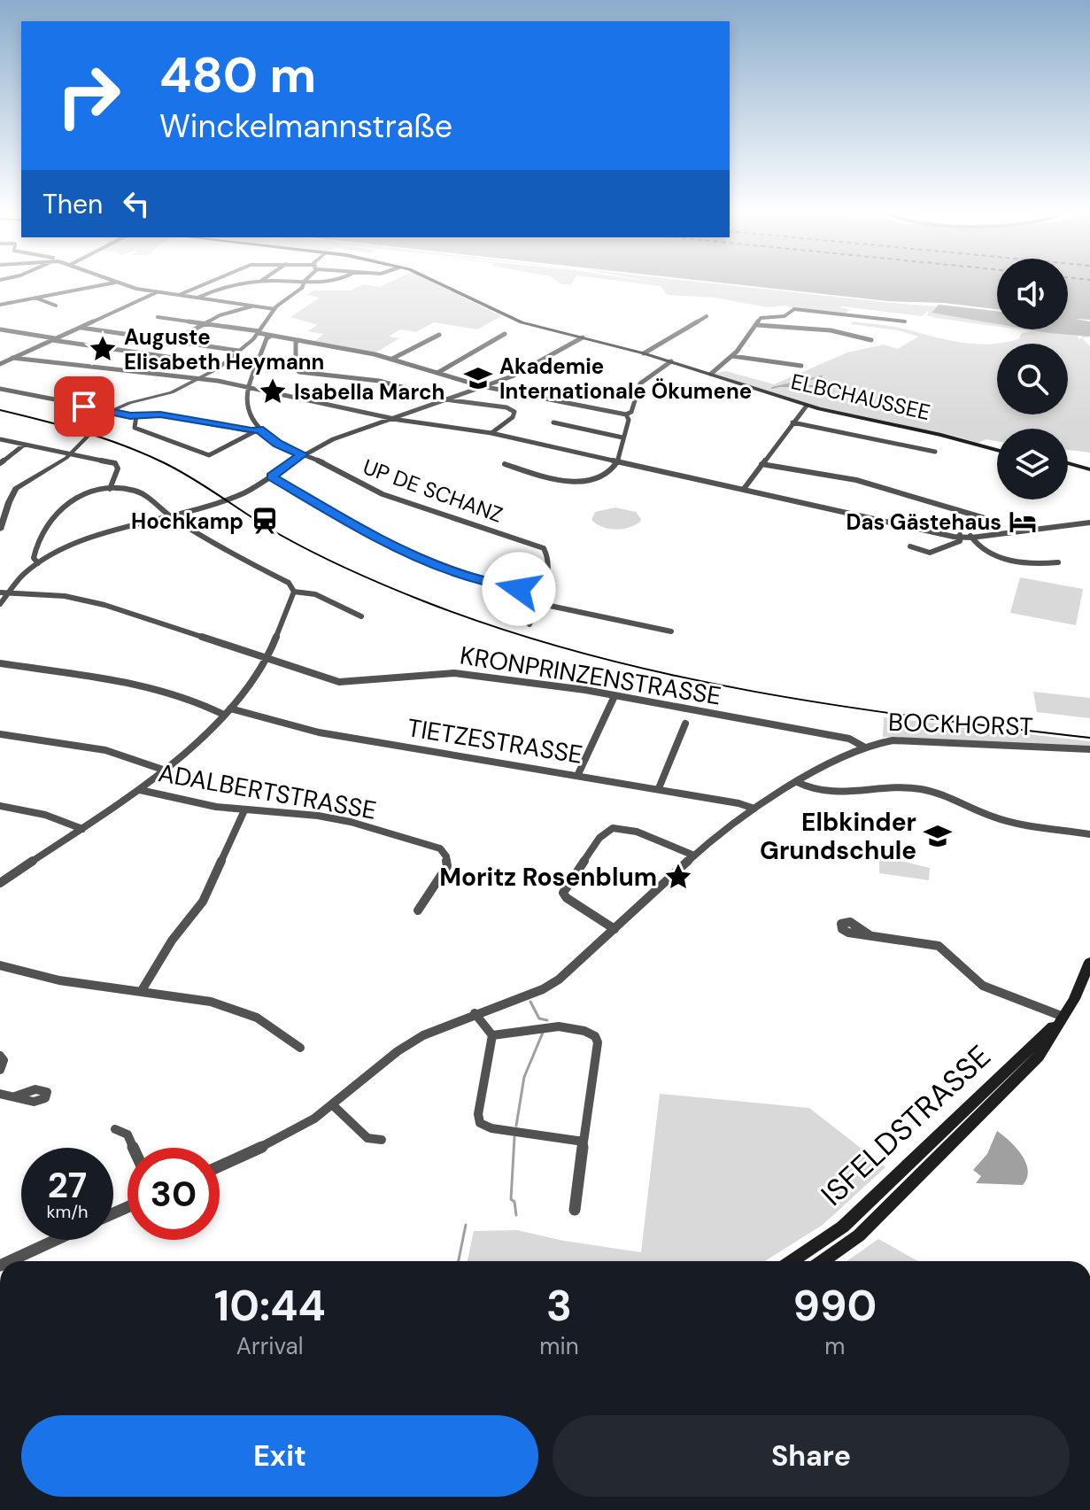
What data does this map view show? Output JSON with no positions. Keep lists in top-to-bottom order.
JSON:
{
  "streets": {
    "main road": ["ELBCHAUSSEE", "ISFELDSTRASSE"],
    "street": [
      "UP DE SCHANZ",
      "KRONPRINZENSTRASSE",
      "BOCKHORST",
      "TIETZESTRASSE",
      "ADALBERTSTRASSE"
    ]
  },
  "crossings": [
    ["KRONPRINZENSTRASSE", "BOCKHORST"],
    ["BOCKHORST", "TIETZESTRASSE"]
  ],
  "places": {
    "place": ["Auguste Elisabeth Heymann", "Isabella March", "Moritz Rosenblum"],
    "school or university": ["Akademie Internationale Ökumene", "Elbkinder Grundschule"],
    "station": ["Hochkamp"],
    "hotel": ["Das Gästehaus"]
  },
  "page": {
    "turn": ["480 m", "Winckelmannstraße"],
    "then": "Then",
    "speed": "27 km/h",
    "limit": "30",
    "eta": [
      "10:44",
      "Arrival",
      "3",
      "min",
      "990",
      "m"
    ],
    "buttons": ["Exit", "Share"]
  }
}
